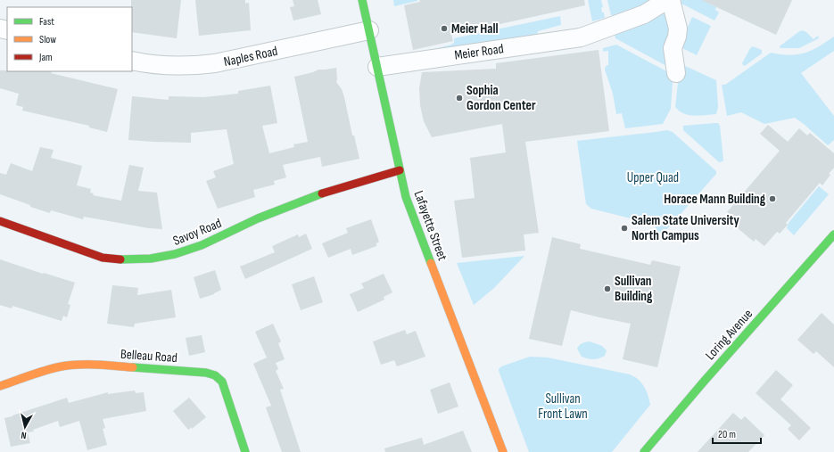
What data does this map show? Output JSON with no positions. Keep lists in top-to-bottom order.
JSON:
{
  "streets": {
    "main road": [
      "Lafayette Street",
      "Savoy Road",
      "Loring Avenue",
      "Belleau Road"
    ],
    "street": ["Meier Road", "Naples Road"]
  },
  "crossings": [
    ["Meier Road", "Lafayette Street"],
    ["Naples Road", "Lafayette Street"],
    ["Lafayette Street", "Savoy Road"]
  ],
  "parks": ["Upper Quad", "Sullivan Front Lawn"],
  "places": [
    "Meier Hall",
    "Sophia Gordon Center",
    "Horace Mann Building",
    "Salem State University North Campus",
    "Sullivan Building"
  ],
  "legend": ["Fast", "Slow", "Jam"],
  "scale_bar": "20 m",
  "north": "bottom"
}
